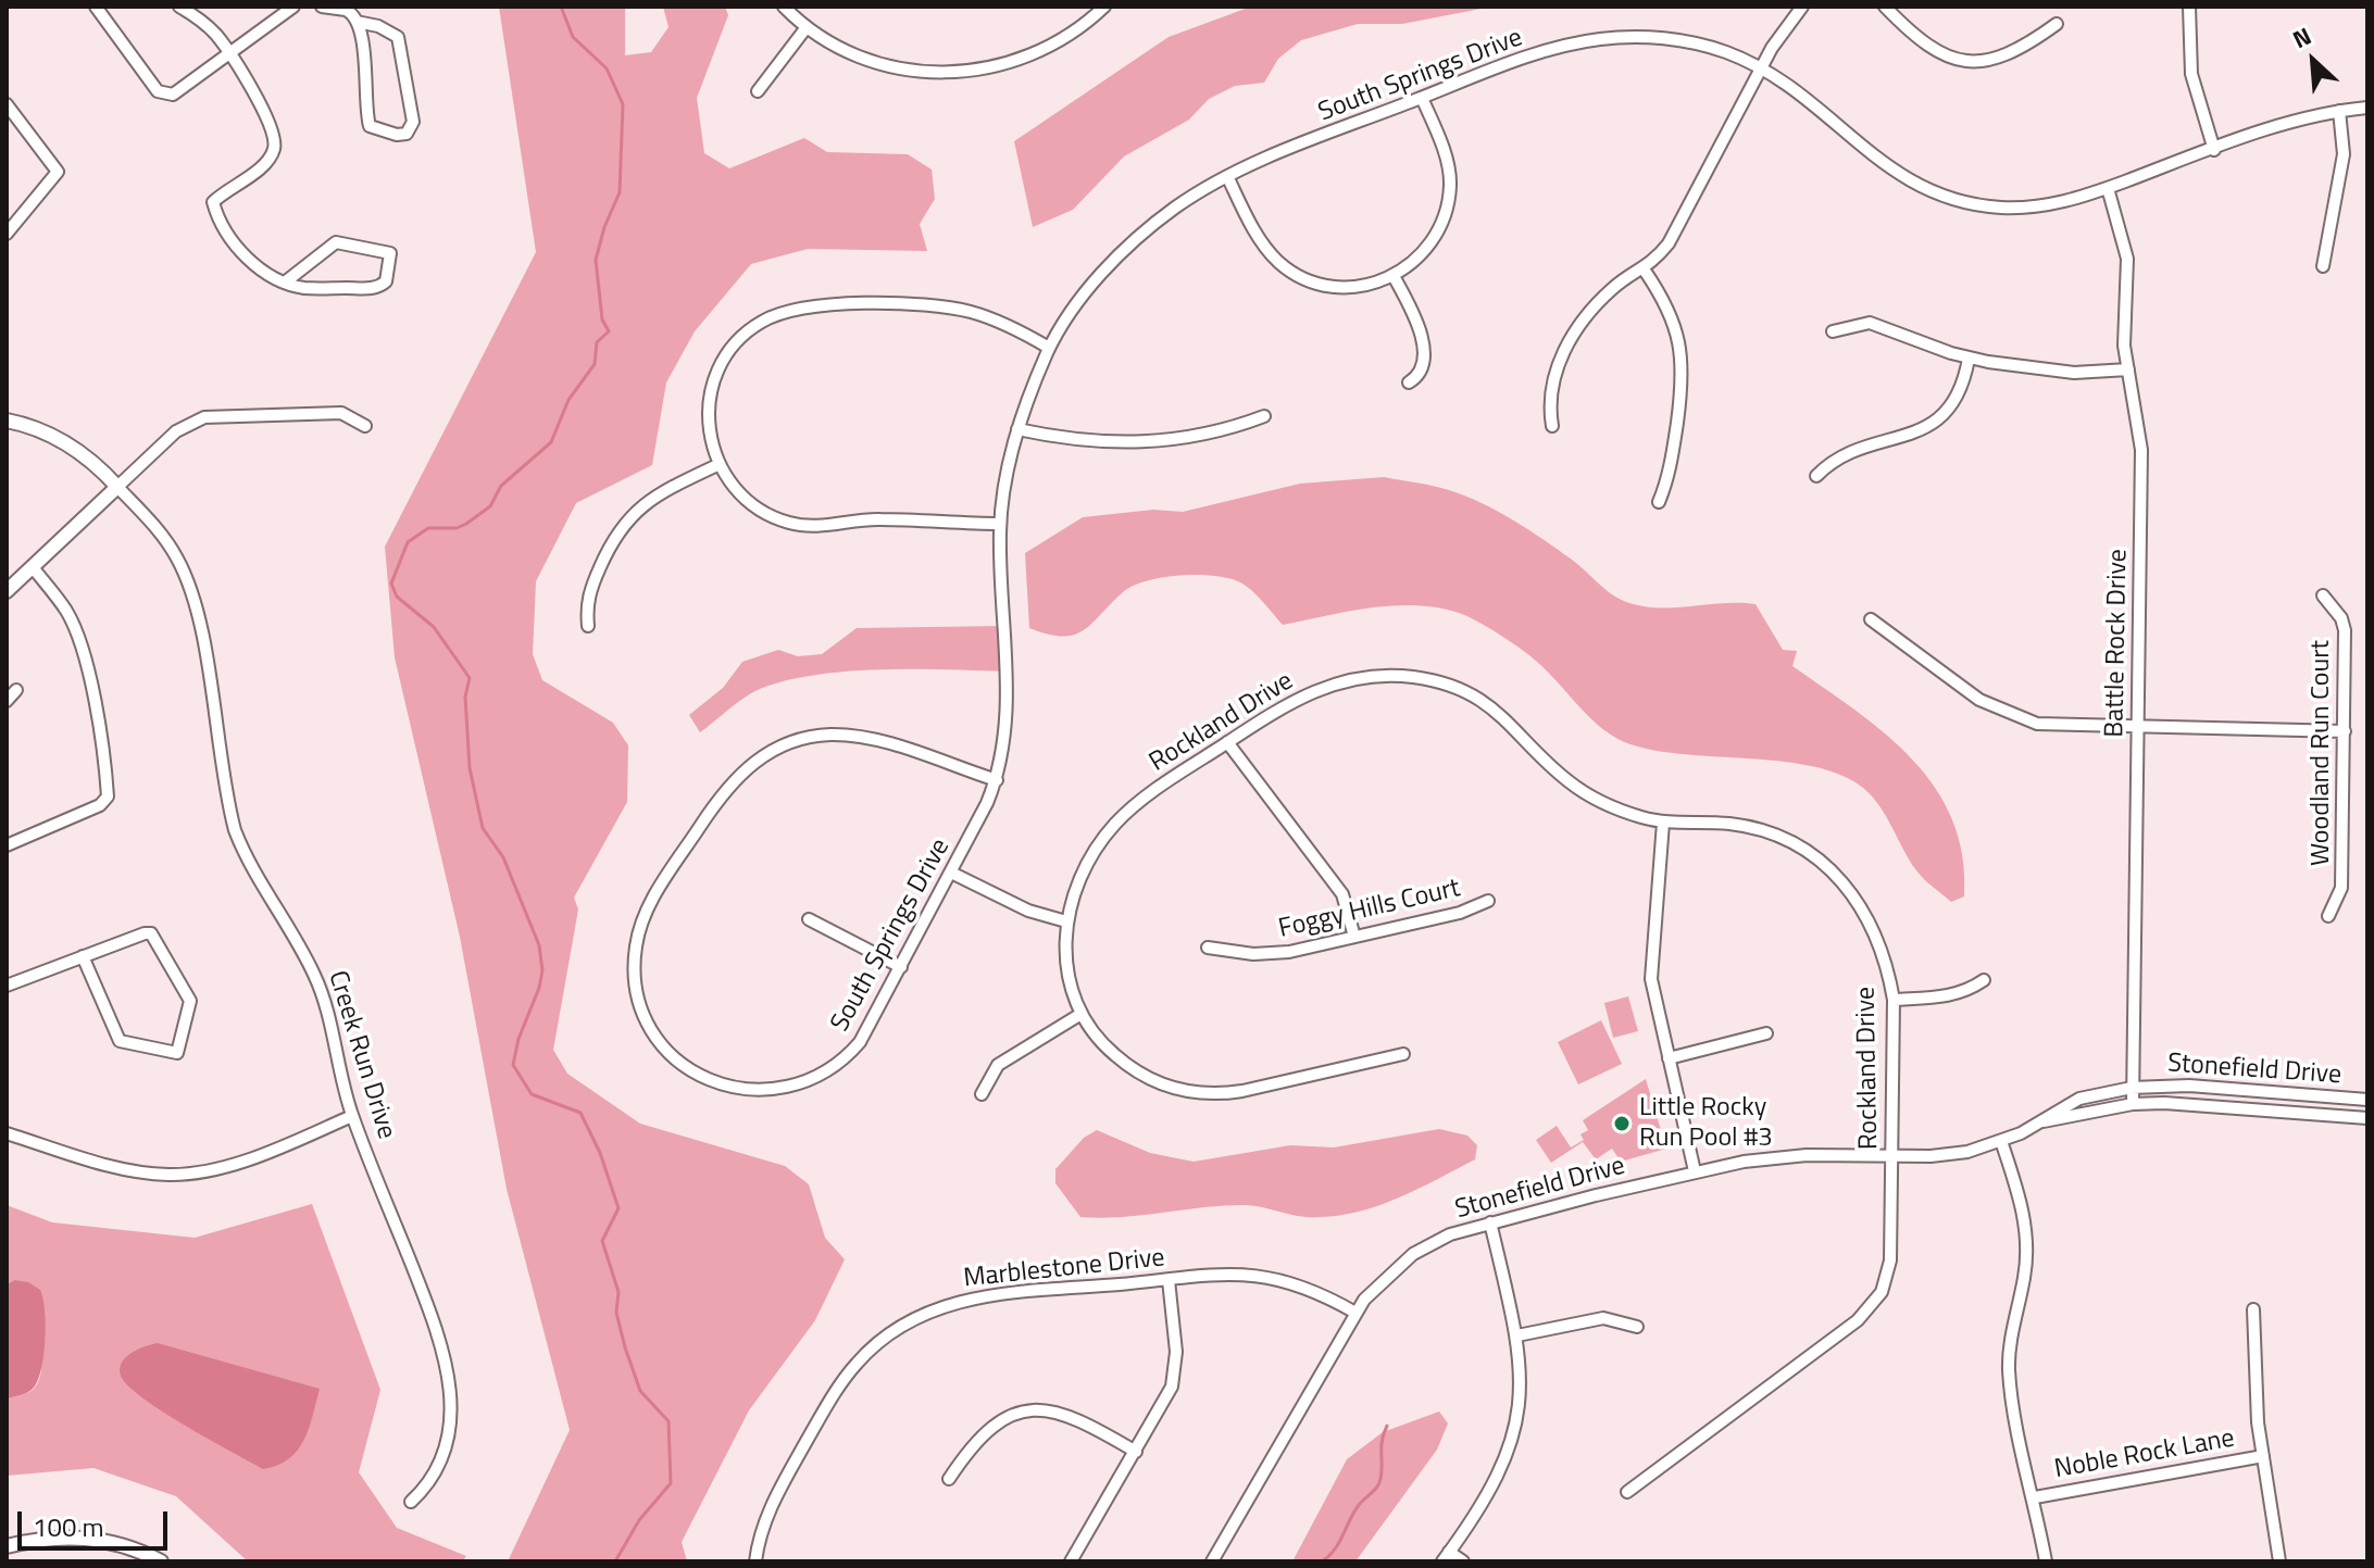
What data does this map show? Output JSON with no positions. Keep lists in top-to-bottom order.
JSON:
{
  "streets": {
    "street": [
      "South Springs Drive",
      "Battle Rock Drive",
      "Rockland Drive",
      "Woodland Run Court",
      "Foggy Hills Court",
      "Creek Run Drive",
      "Stonefield Drive",
      "Marblestone Drive",
      "Noble Rock Lane"
    ]
  },
  "crossings": [
    ["South Springs Drive", "Battle Rock Drive"],
    ["Battle Rock Drive", "Stonefield Drive"],
    ["Rockland Drive", "Stonefield Drive"],
    ["Stonefield Drive", "Marblestone Drive"]
  ],
  "places": ["Little Rocky Run Pool #3"],
  "scale_bar": "100 m",
  "north": "top left"
}
